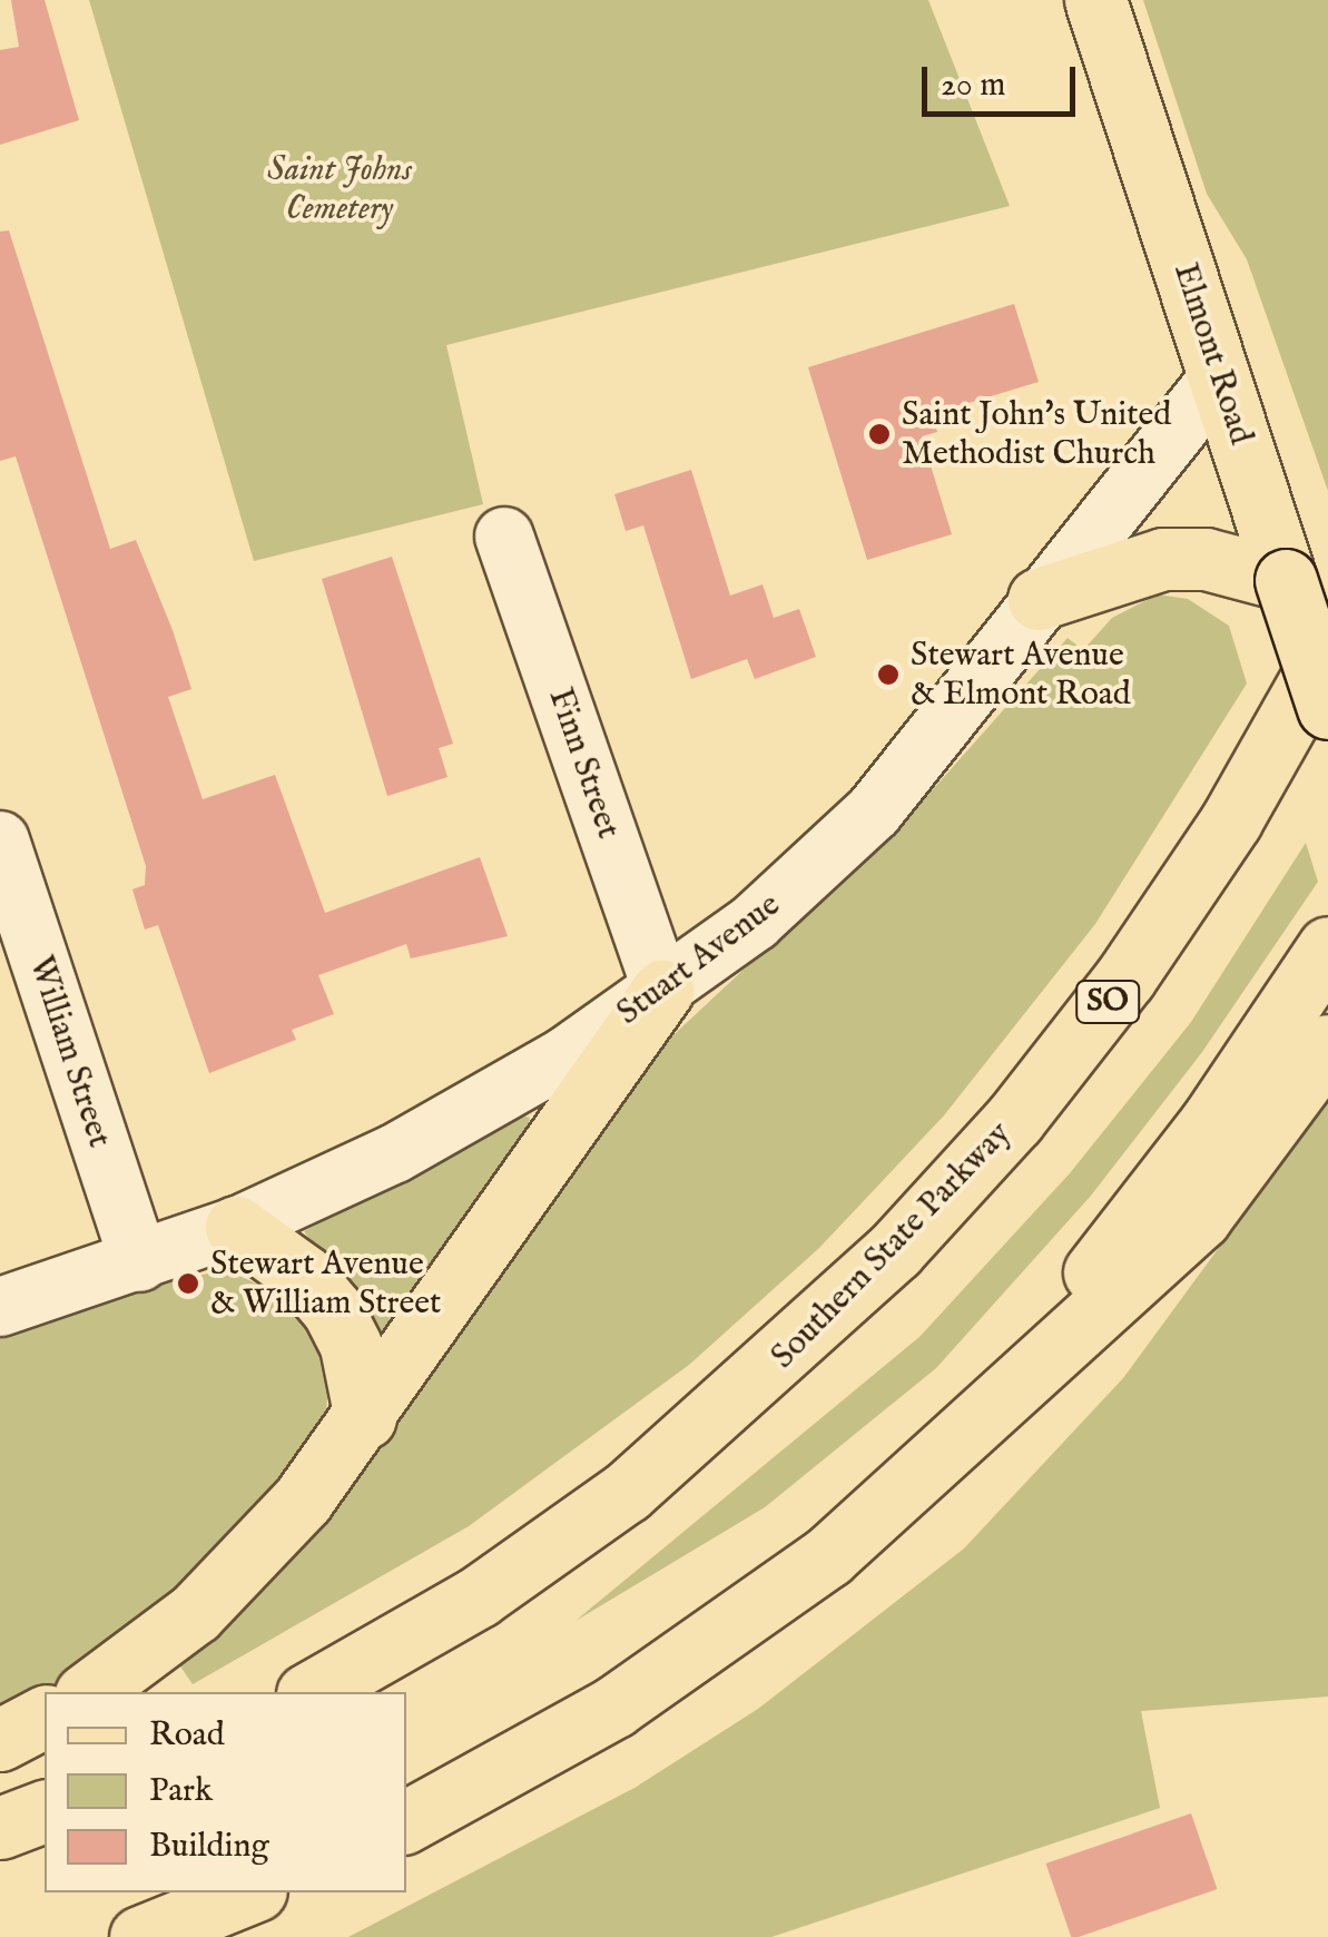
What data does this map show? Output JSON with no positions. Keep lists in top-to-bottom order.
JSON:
{
  "streets": {
    "main road": ["Elmont Road", "SO", "Southern State Parkway"],
    "street": ["Finn Street", "Stuart Avenue", "William Street"]
  },
  "crossings": [
    ["Elmont Road", "Stuart Avenue"],
    ["Finn Street", "Stuart Avenue"],
    ["Stuart Avenue", "William Street"]
  ],
  "parks": ["Saint Johns Cemetery"],
  "places": ["Saint John's United Methodist Church", "Stewart Avenue & Elmont Road", "Stewart Avenue & William Street"],
  "legend": ["Road", "Park", "Building"],
  "scale_bar": "20 m"
}
